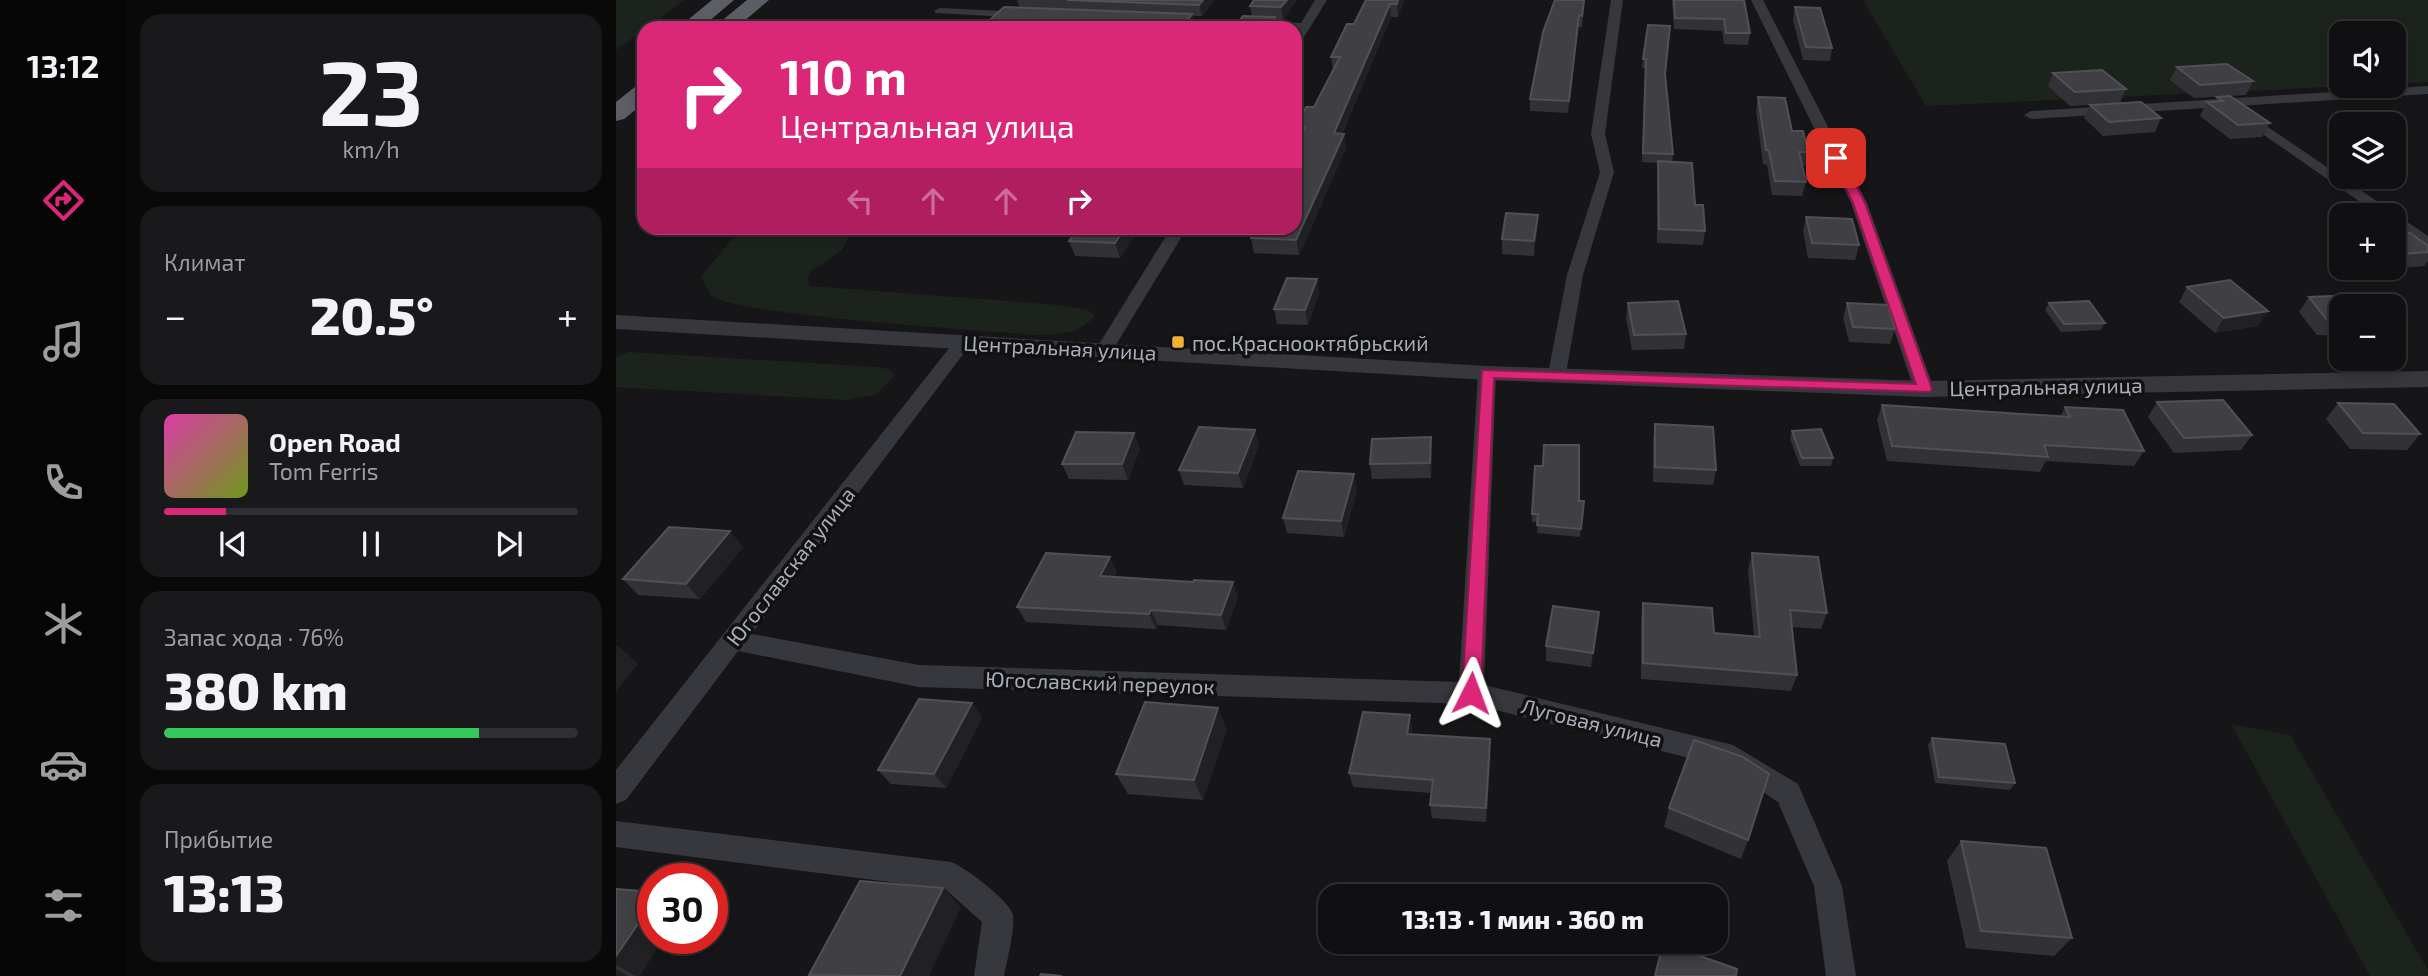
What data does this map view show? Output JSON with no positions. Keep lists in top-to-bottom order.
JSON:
{
  "streets": {
    "street": [
      "Центральная улица",
      "Югославская улица",
      "Югославский переулок",
      "Луговая улица"
    ]
  },
  "crossings": [
    ["Центральная улица", "Югославская улица"],
    ["Югославская улица", "Югославский переулок"],
    ["Югославский переулок", "Луговая улица"]
  ],
  "places": {
    "transit": ["пос.Краснооктябрьский"]
  },
  "page": {
    "tabs": "13:12",
    "tile": [
      ["23", "km/h"],
      "Климат",
      ["Запас хода · 76%", "380 km"],
      ["Прибытие", "13:13"]
    ],
    "map_buttons": ["+", "−"],
    "turn": ["110 m", "Центральная улица"],
    "heat": ["−", "20.5°", "+"],
    "song": ["Open Road", "Tom Ferris"],
    "limit": "30",
    "trip": "13:13 · 1 мин · 360 m"
  }
}
